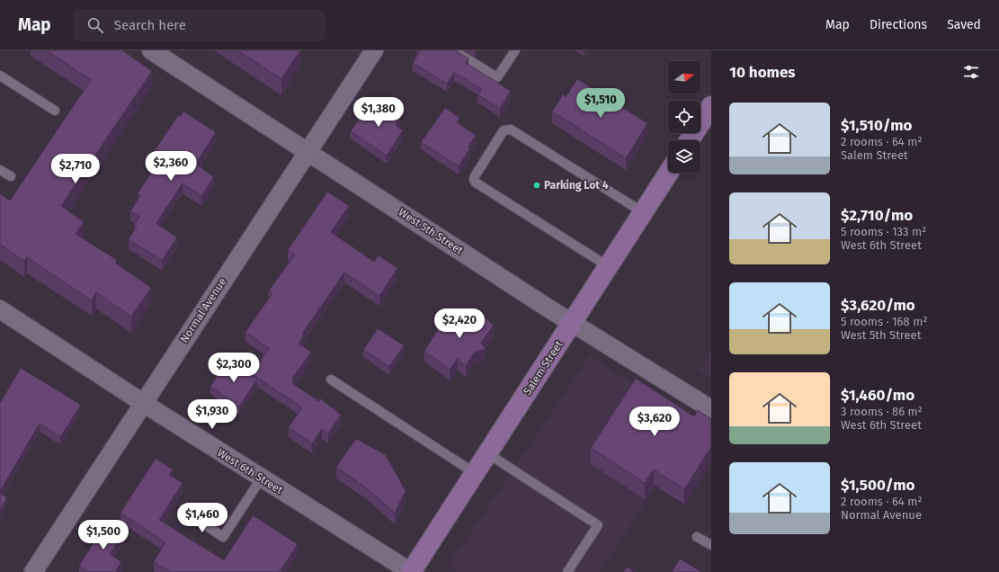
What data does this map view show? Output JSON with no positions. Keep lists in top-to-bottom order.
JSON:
{
  "streets": {
    "street": [
      "West 5th Street",
      "Normal Avenue",
      "Salem Street",
      "West 6th Street"
    ]
  },
  "crossings": [
    ["West 5th Street", "Normal Avenue"],
    ["West 5th Street", "Salem Street"],
    ["Normal Avenue", "West 6th Street"],
    ["Salem Street", "West 6th Street"]
  ],
  "places": ["Parking Lot 4"],
  "north": "right",
  "page": {
    "header": "Map",
    "search": "Search here",
    "nav": ["Map", "Directions", "Saved"],
    "heading": "10 homes",
    "price": [
      "$1,510",
      "$1,380",
      "$2,360",
      "$2,710",
      "$2,420",
      "$2,300",
      "$1,930",
      "$3,620",
      "$1,460",
      "$1,500"
    ],
    "list": [
      {
        "name": "$1,510/mo",
        "note": "2 rooms · 64 m² · Salem Street"
      },
      {
        "name": "$2,710/mo",
        "note": "5 rooms · 133 m² · West 6th Street"
      },
      {
        "name": "$3,620/mo",
        "note": "5 rooms · 168 m² · West 5th Street"
      },
      {
        "name": "$1,460/mo",
        "note": "3 rooms · 86 m² · West 6th Street"
      },
      {
        "name": "$1,500/mo",
        "note": "2 rooms · 64 m² · Normal Avenue"
      }
    ]
  }
}
